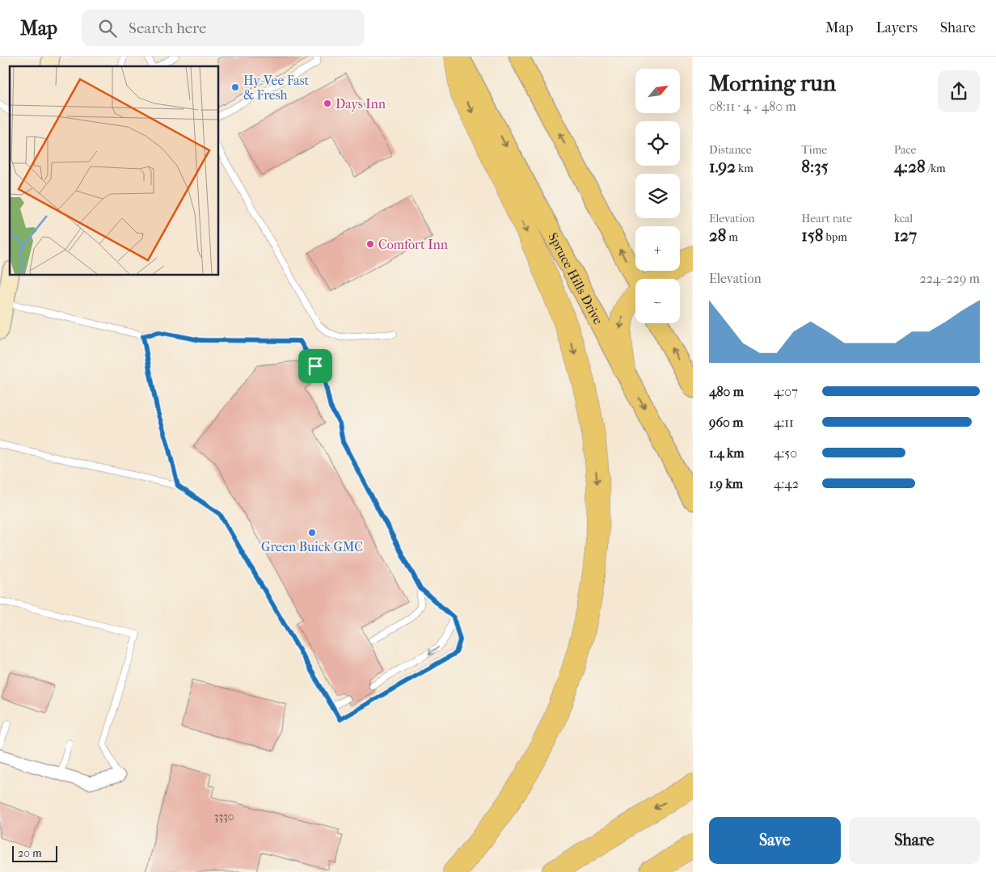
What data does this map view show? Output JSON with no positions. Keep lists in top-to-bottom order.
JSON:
{
  "streets": {
    "main road": ["Spruce Hills Drive"]
  },
  "places": [
    "Hy-Vee Fast & Fresh",
    "Days Inn",
    "Comfort Inn",
    "Green Buick GMC"
  ],
  "house_numbers": ["3330"],
  "scale_bar": "20 m",
  "north": "top right",
  "page": {
    "header": "Map",
    "search": "Search here",
    "nav": ["Map", "Layers", "Share"],
    "heading": ["Morning run", "08:11 · 4 × 480 m"],
    "map_buttons": ["+", "−"],
    "stats": [
      ["Distance", "1.92 km"],
      ["Time", "8:35"],
      ["Pace", "4:28 /km"],
      ["Elevation", "28 m"],
      ["Heart rate", "158 bpm"],
      ["kcal", "127"]
    ],
    "chart": ["Elevation", "224–229 m"],
    "list": [
      {
        "name": "480 m",
        "note": "4:07"
      },
      {
        "name": "960 m",
        "note": "4:11"
      },
      {
        "name": "1.4 km",
        "note": "4:50"
      },
      {
        "name": "1.9 km",
        "note": "4:42"
      }
    ],
    "buttons": ["Save", "Share"],
    "scale": "20 m"
  }
}
